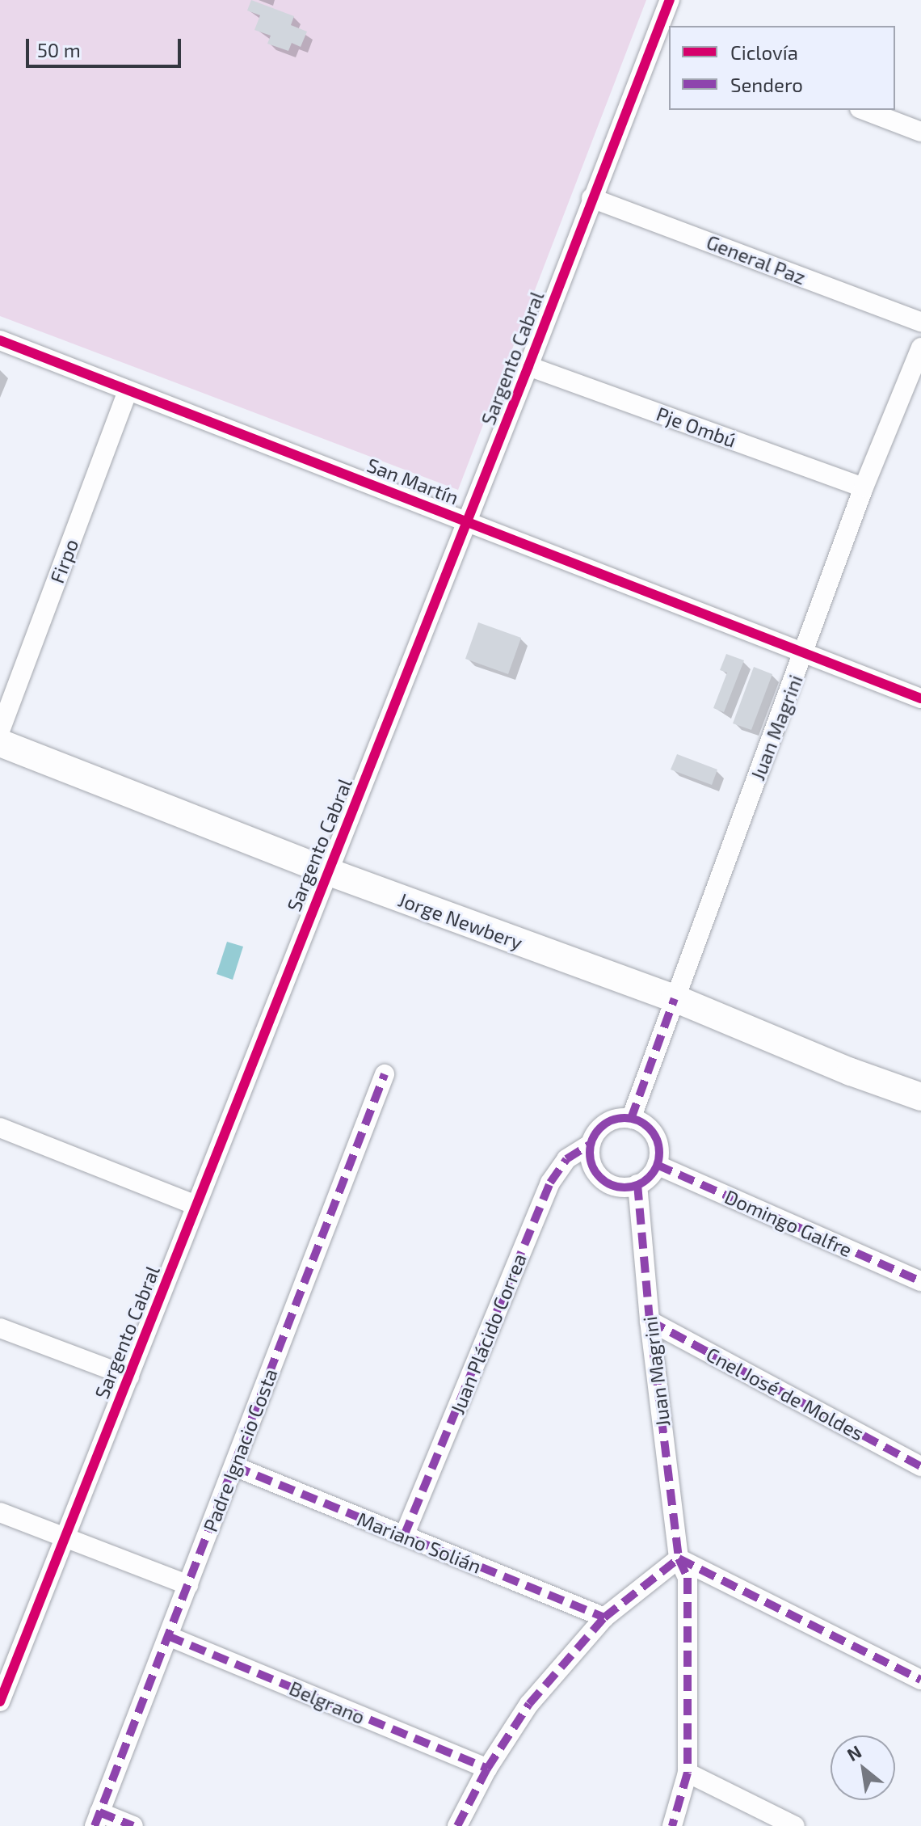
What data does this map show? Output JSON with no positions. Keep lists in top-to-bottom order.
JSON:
{
  "streets": {
    "main road": ["Jorge Newbery"],
    "street": [
      "General Paz",
      "Sargento Cabral",
      "Pje Ombú",
      "San Martín",
      "Firpo",
      "Juan Magrini",
      "Domingo Galfre",
      "Juan Plácido Correa",
      "Cnel José de Moldes",
      "Padre Ignacio Costa",
      "Mariano Solián",
      "Belgrano"
    ]
  },
  "crossings": [
    ["General Paz", "Sargento Cabral"],
    ["Sargento Cabral", "Pje Ombú"],
    ["Sargento Cabral", "San Martín"],
    ["Sargento Cabral", "Jorge Newbery"],
    ["Pje Ombú", "Juan Magrini"],
    ["San Martín", "Firpo"],
    ["San Martín", "Juan Magrini"],
    ["Juan Magrini", "Jorge Newbery"],
    ["Juan Magrini", "Domingo Galfre"],
    ["Juan Magrini", "Juan Plácido Correa"],
    ["Juan Magrini", "Cnel José de Moldes"],
    ["Domingo Galfre", "Juan Plácido Correa"],
    ["Juan Plácido Correa", "Mariano Solián"],
    ["Padre Ignacio Costa", "Mariano Solián"],
    ["Padre Ignacio Costa", "Belgrano"]
  ],
  "legend": ["Ciclovía", "Sendero"],
  "scale_bar": "50 m",
  "north": "top left"
}
